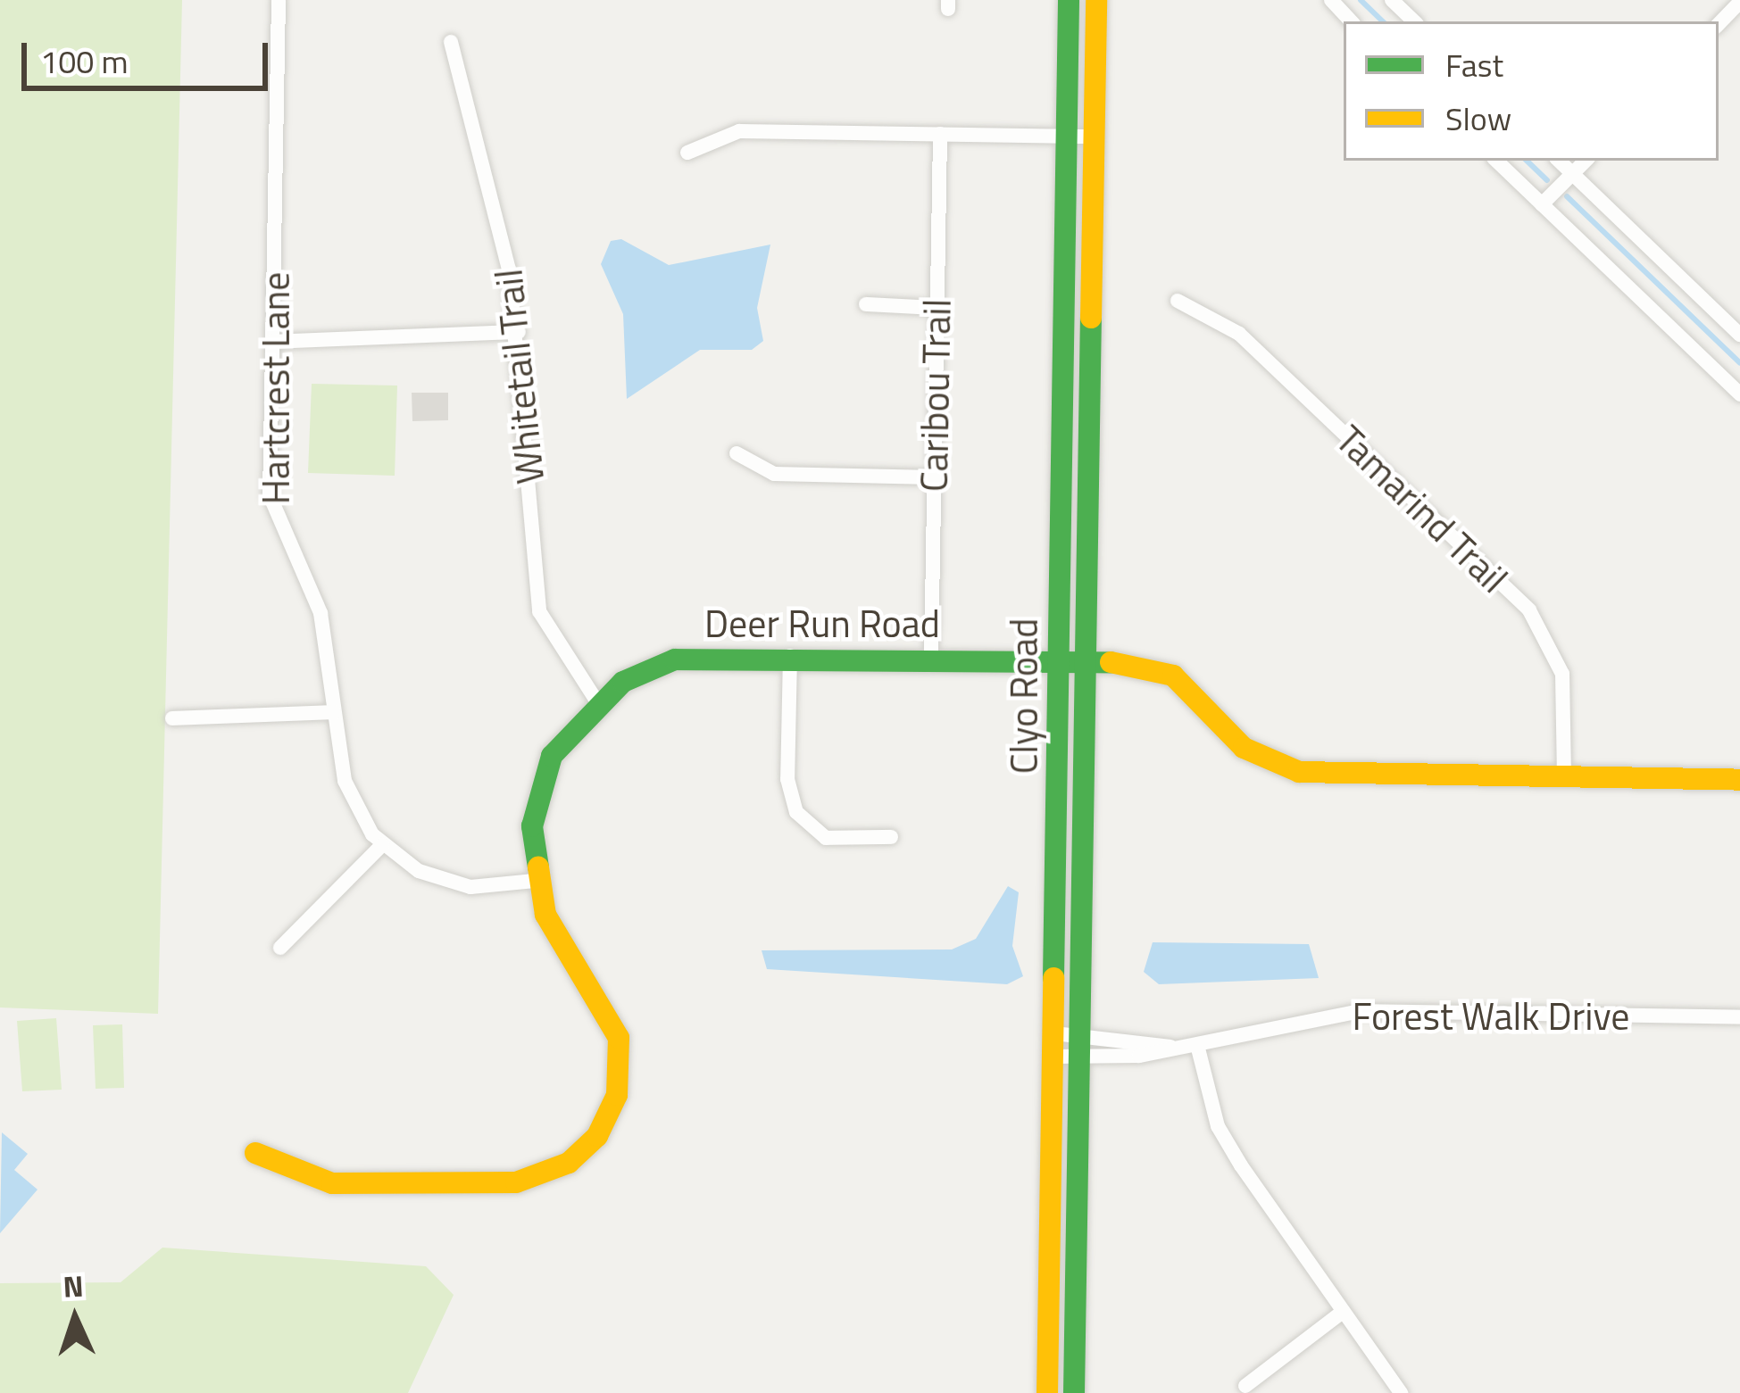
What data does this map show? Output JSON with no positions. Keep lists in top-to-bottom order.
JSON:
{
  "streets": {
    "street": [
      "Whitetail Trail",
      "Hartcrest Lane",
      "Caribou Trail",
      "Tamarind Trail",
      "Deer Run Road",
      "Clyo Road",
      "Forest Walk Drive"
    ]
  },
  "crossings": [
    ["Whitetail Trail", "Deer Run Road"],
    ["Hartcrest Lane", "Deer Run Road"],
    ["Caribou Trail", "Deer Run Road"],
    ["Tamarind Trail", "Deer Run Road"],
    ["Deer Run Road", "Clyo Road"],
    ["Clyo Road", "Forest Walk Drive"]
  ],
  "legend": ["Fast", "Slow"],
  "scale_bar": "100 m",
  "north": "top"
}
